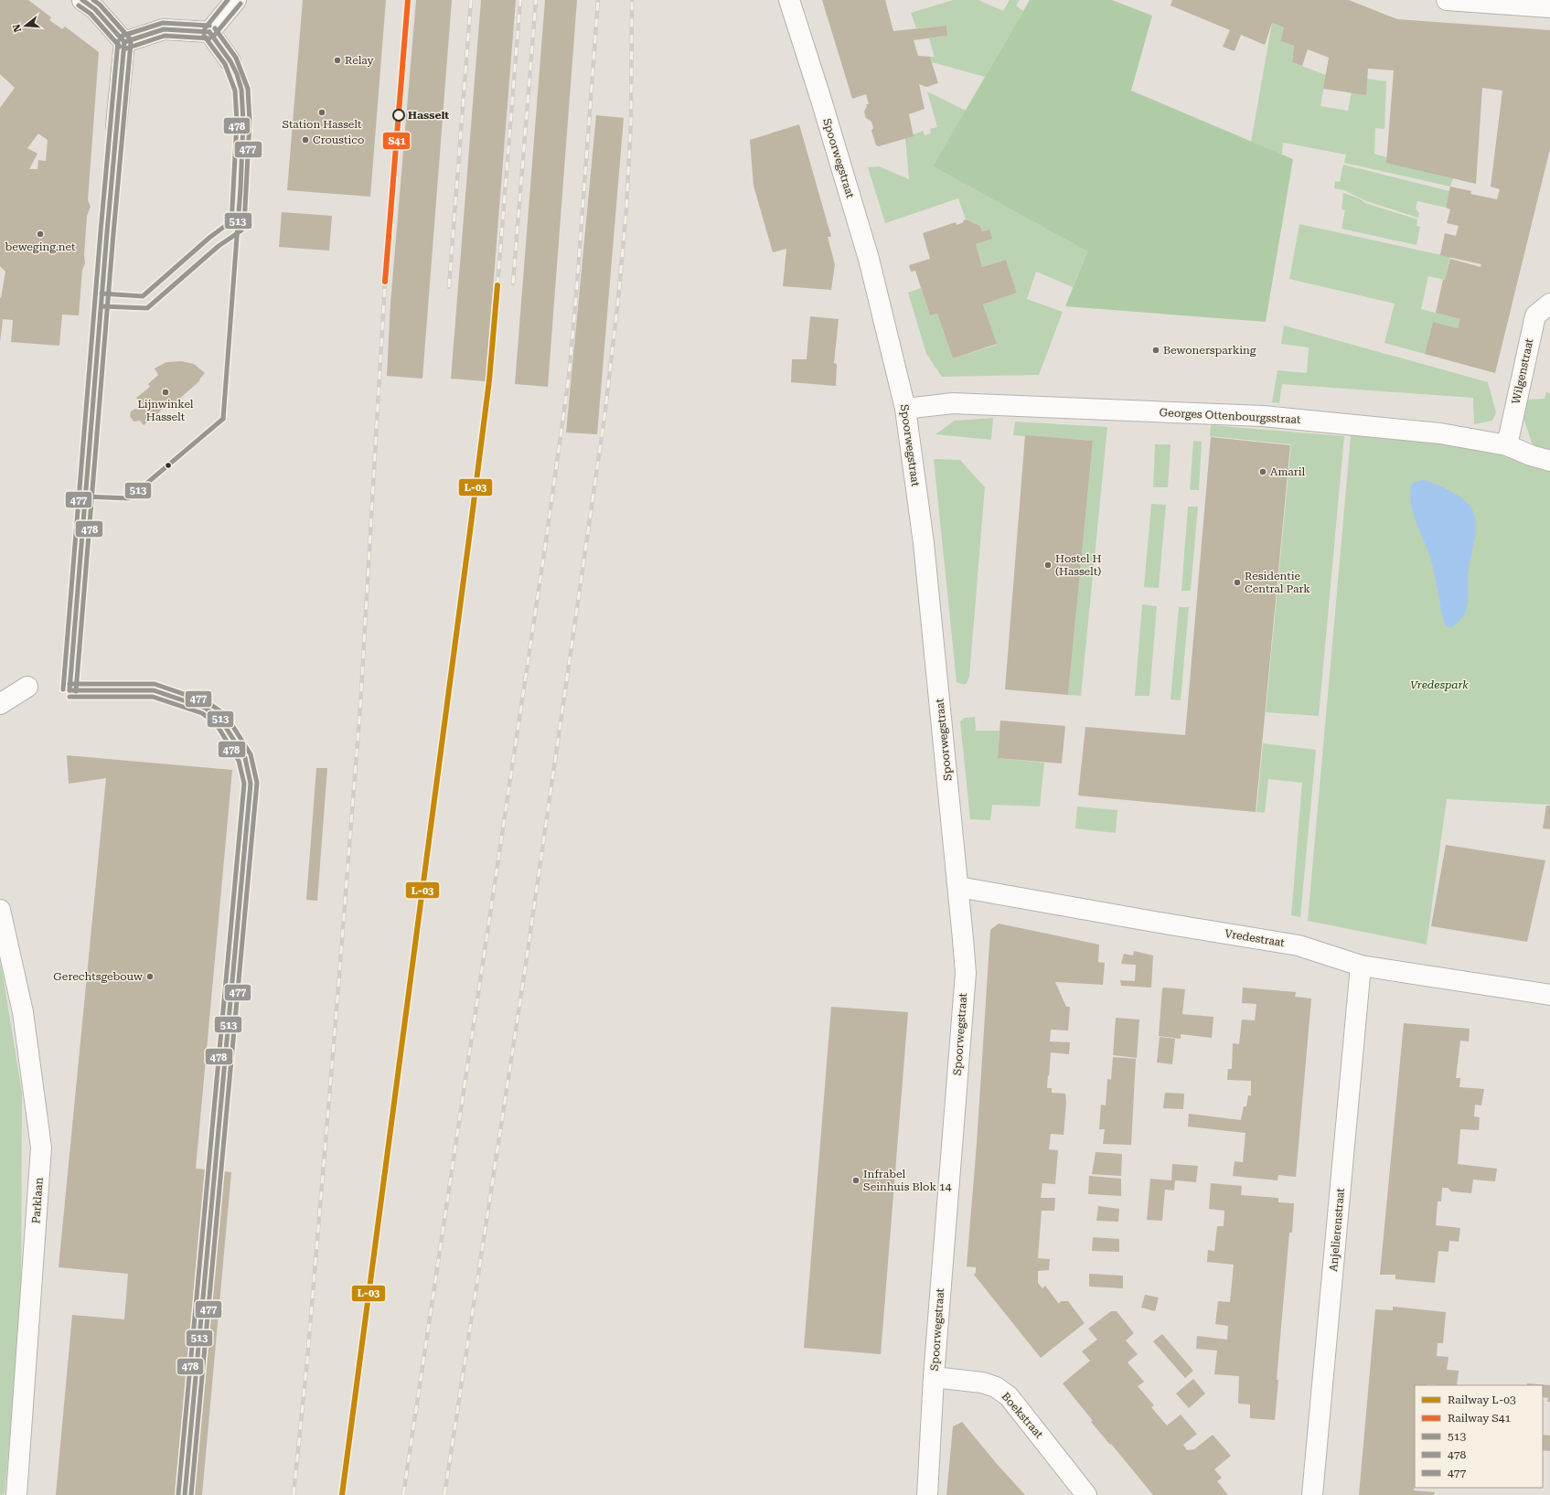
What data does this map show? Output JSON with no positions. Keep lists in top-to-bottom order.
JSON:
{
  "streets": {
    "street": [
      "Spoorwegstraat",
      "Wilgenstraat",
      "Georges Ottenbourgsstraat",
      "Vredestraat",
      "Parklaan",
      "Anjelierenstraat",
      "Boekstraat"
    ]
  },
  "crossings": [
    ["Spoorwegstraat", "Georges Ottenbourgsstraat"],
    ["Spoorwegstraat", "Vredestraat"],
    ["Spoorwegstraat", "Boekstraat"],
    ["Wilgenstraat", "Georges Ottenbourgsstraat"],
    ["Vredestraat", "Anjelierenstraat"]
  ],
  "parks": ["Vredespark"],
  "places": [
    "Relay",
    "Station Hasselt",
    "Hasselt",
    "Croustico",
    "beweging.net",
    "Bewonersparking",
    "Lijnwinkel Hasselt",
    "Amaril",
    "Hostel H (Hasselt)",
    "Residentie Central Park",
    "Gerechtsgebouw",
    "Infrabel Seinhuis Blok 14"
  ],
  "lines": [
    "rail line S41",
    "transit line 513",
    "transit line 477",
    "transit line 478",
    "rail line L-03"
  ],
  "legend": [
    "Railway L-03",
    "Railway S41",
    "513",
    "478",
    "477"
  ],
  "north": "left"
}
